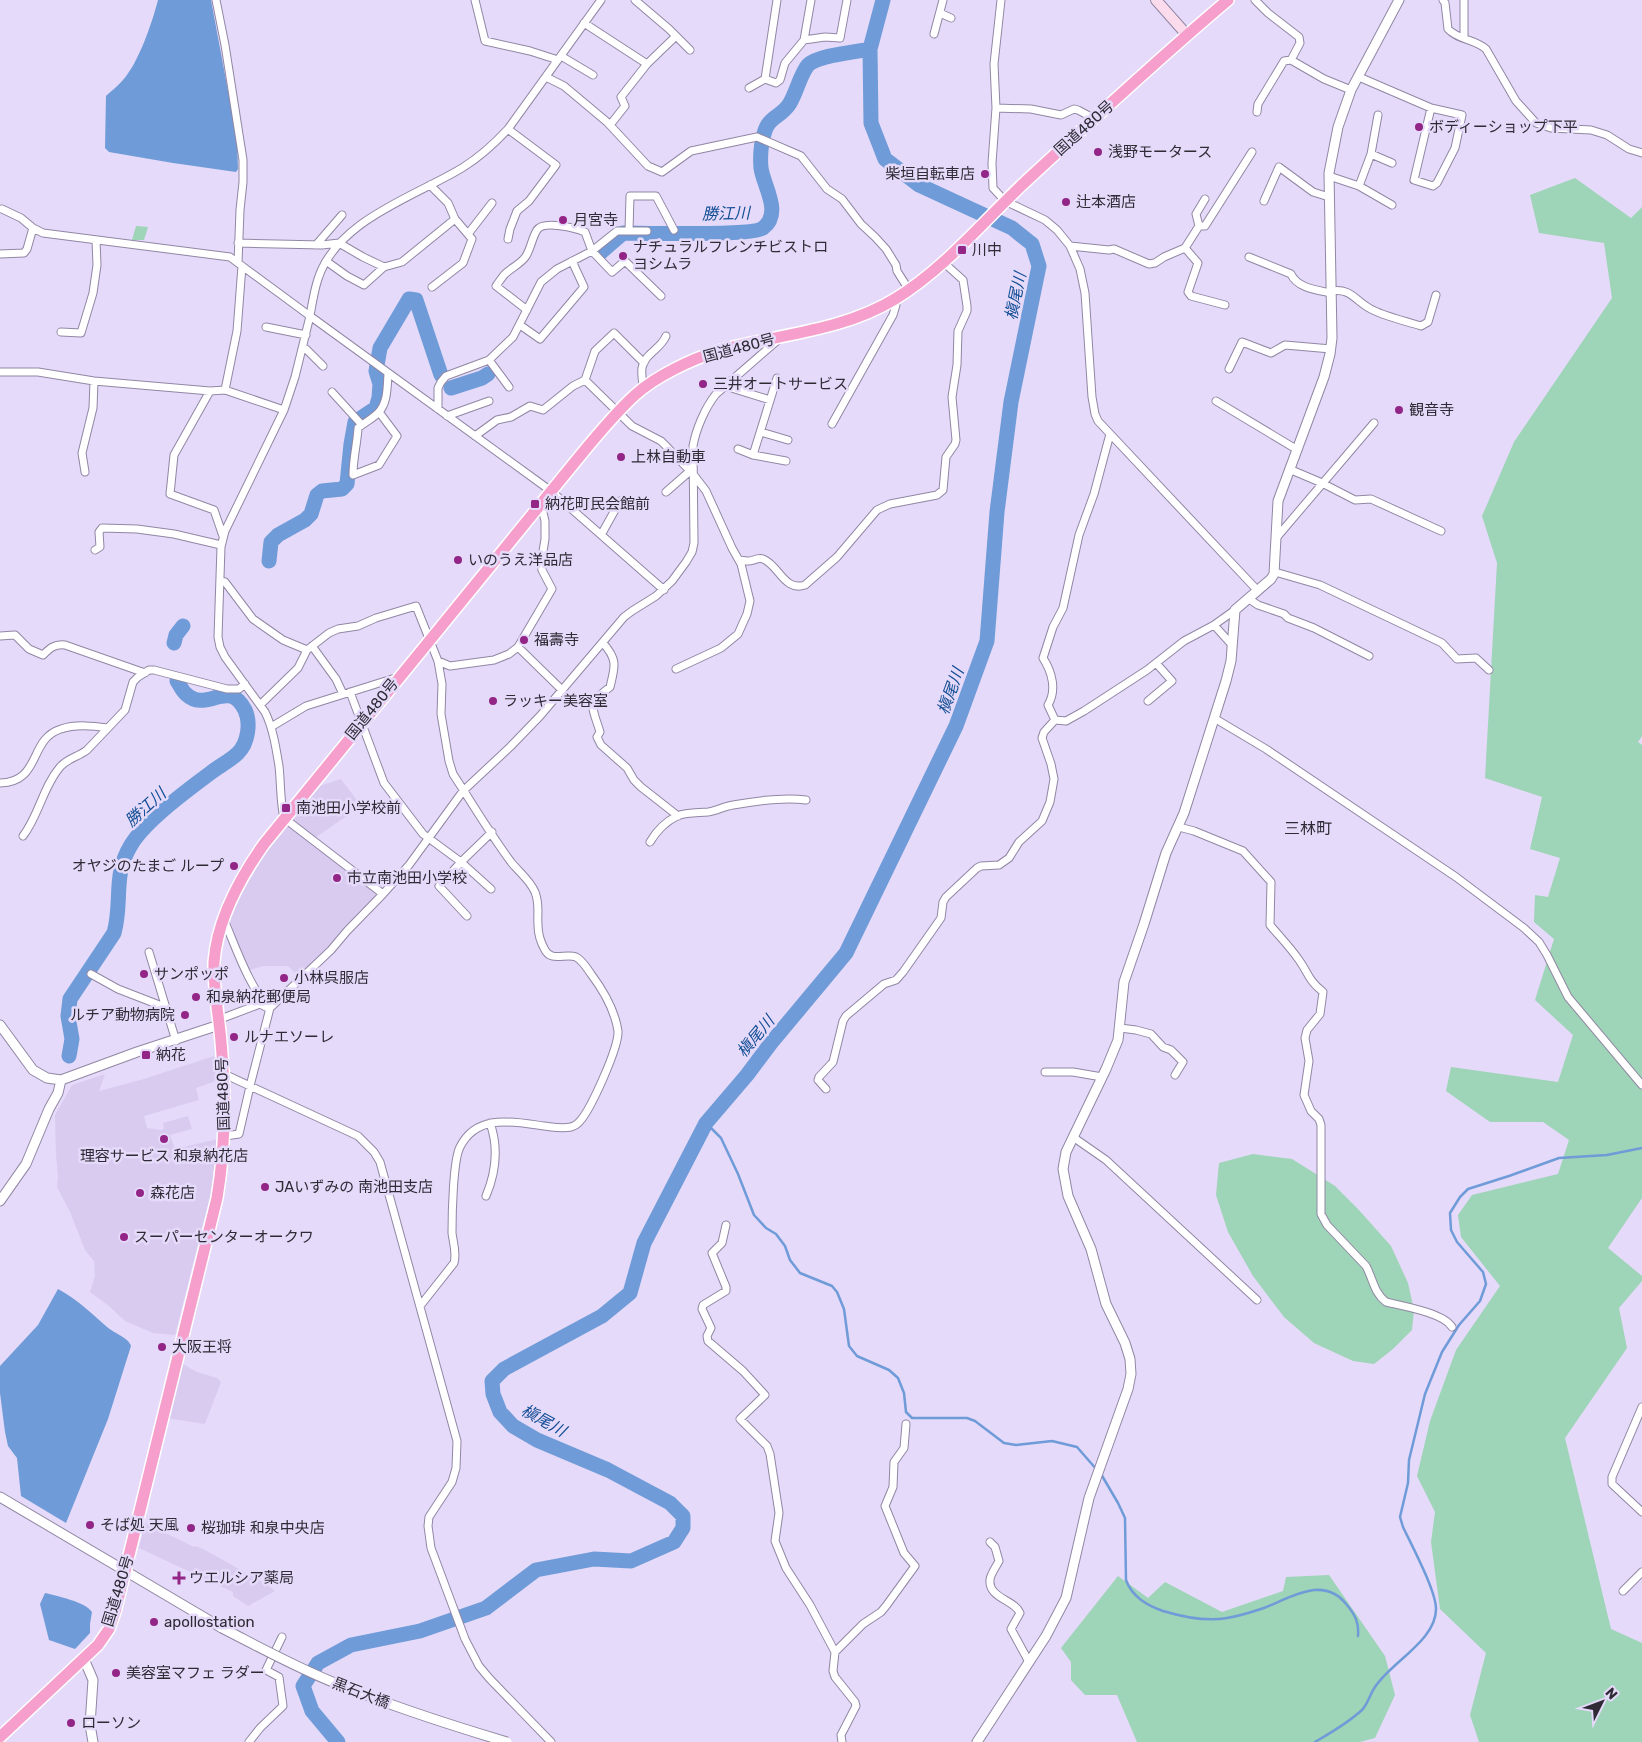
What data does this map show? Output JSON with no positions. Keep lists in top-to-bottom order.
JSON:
{
  "streets": {
    "highway": ["国道480号"],
    "street": ["黒石大橋"]
  },
  "crossings": [
    ["国道480号", "黒石大橋"]
  ],
  "districts": ["三林町"],
  "water": ["勝江川", "槇尾川"],
  "places": {
    "other": [
      "ボディーショップ下平",
      "浅野モータース",
      "柴垣自転車店",
      "辻本酒店",
      "月宮寺",
      "ナチュラルフレンチビストロ ヨシムラ",
      "三井オートサービス",
      "観音寺",
      "上林自動車",
      "いのうえ洋品店",
      "福壽寺",
      "ラッキー美容室",
      "オヤジのたまご ループ",
      "市立南池田小学校",
      "サンポッポ",
      "小林呉服店",
      "和泉納花郵便局",
      "ルチア動物病院",
      "ルナエソーレ",
      "理容サービス 和泉納花店",
      "JAいずみの 南池田支店",
      "森花店",
      "スーパーセンターオークワ",
      "大阪王将",
      "そば処 天風",
      "桜珈琲 和泉中央店",
      "apollostation",
      "美容室マフェ ラダー",
      "ローソン"
    ],
    "transit": [
      "川中",
      "納花町民会館前",
      "南池田小学校前",
      "納花"
    ],
    "health": ["ウエルシア薬局"]
  },
  "north": "top right"
}
